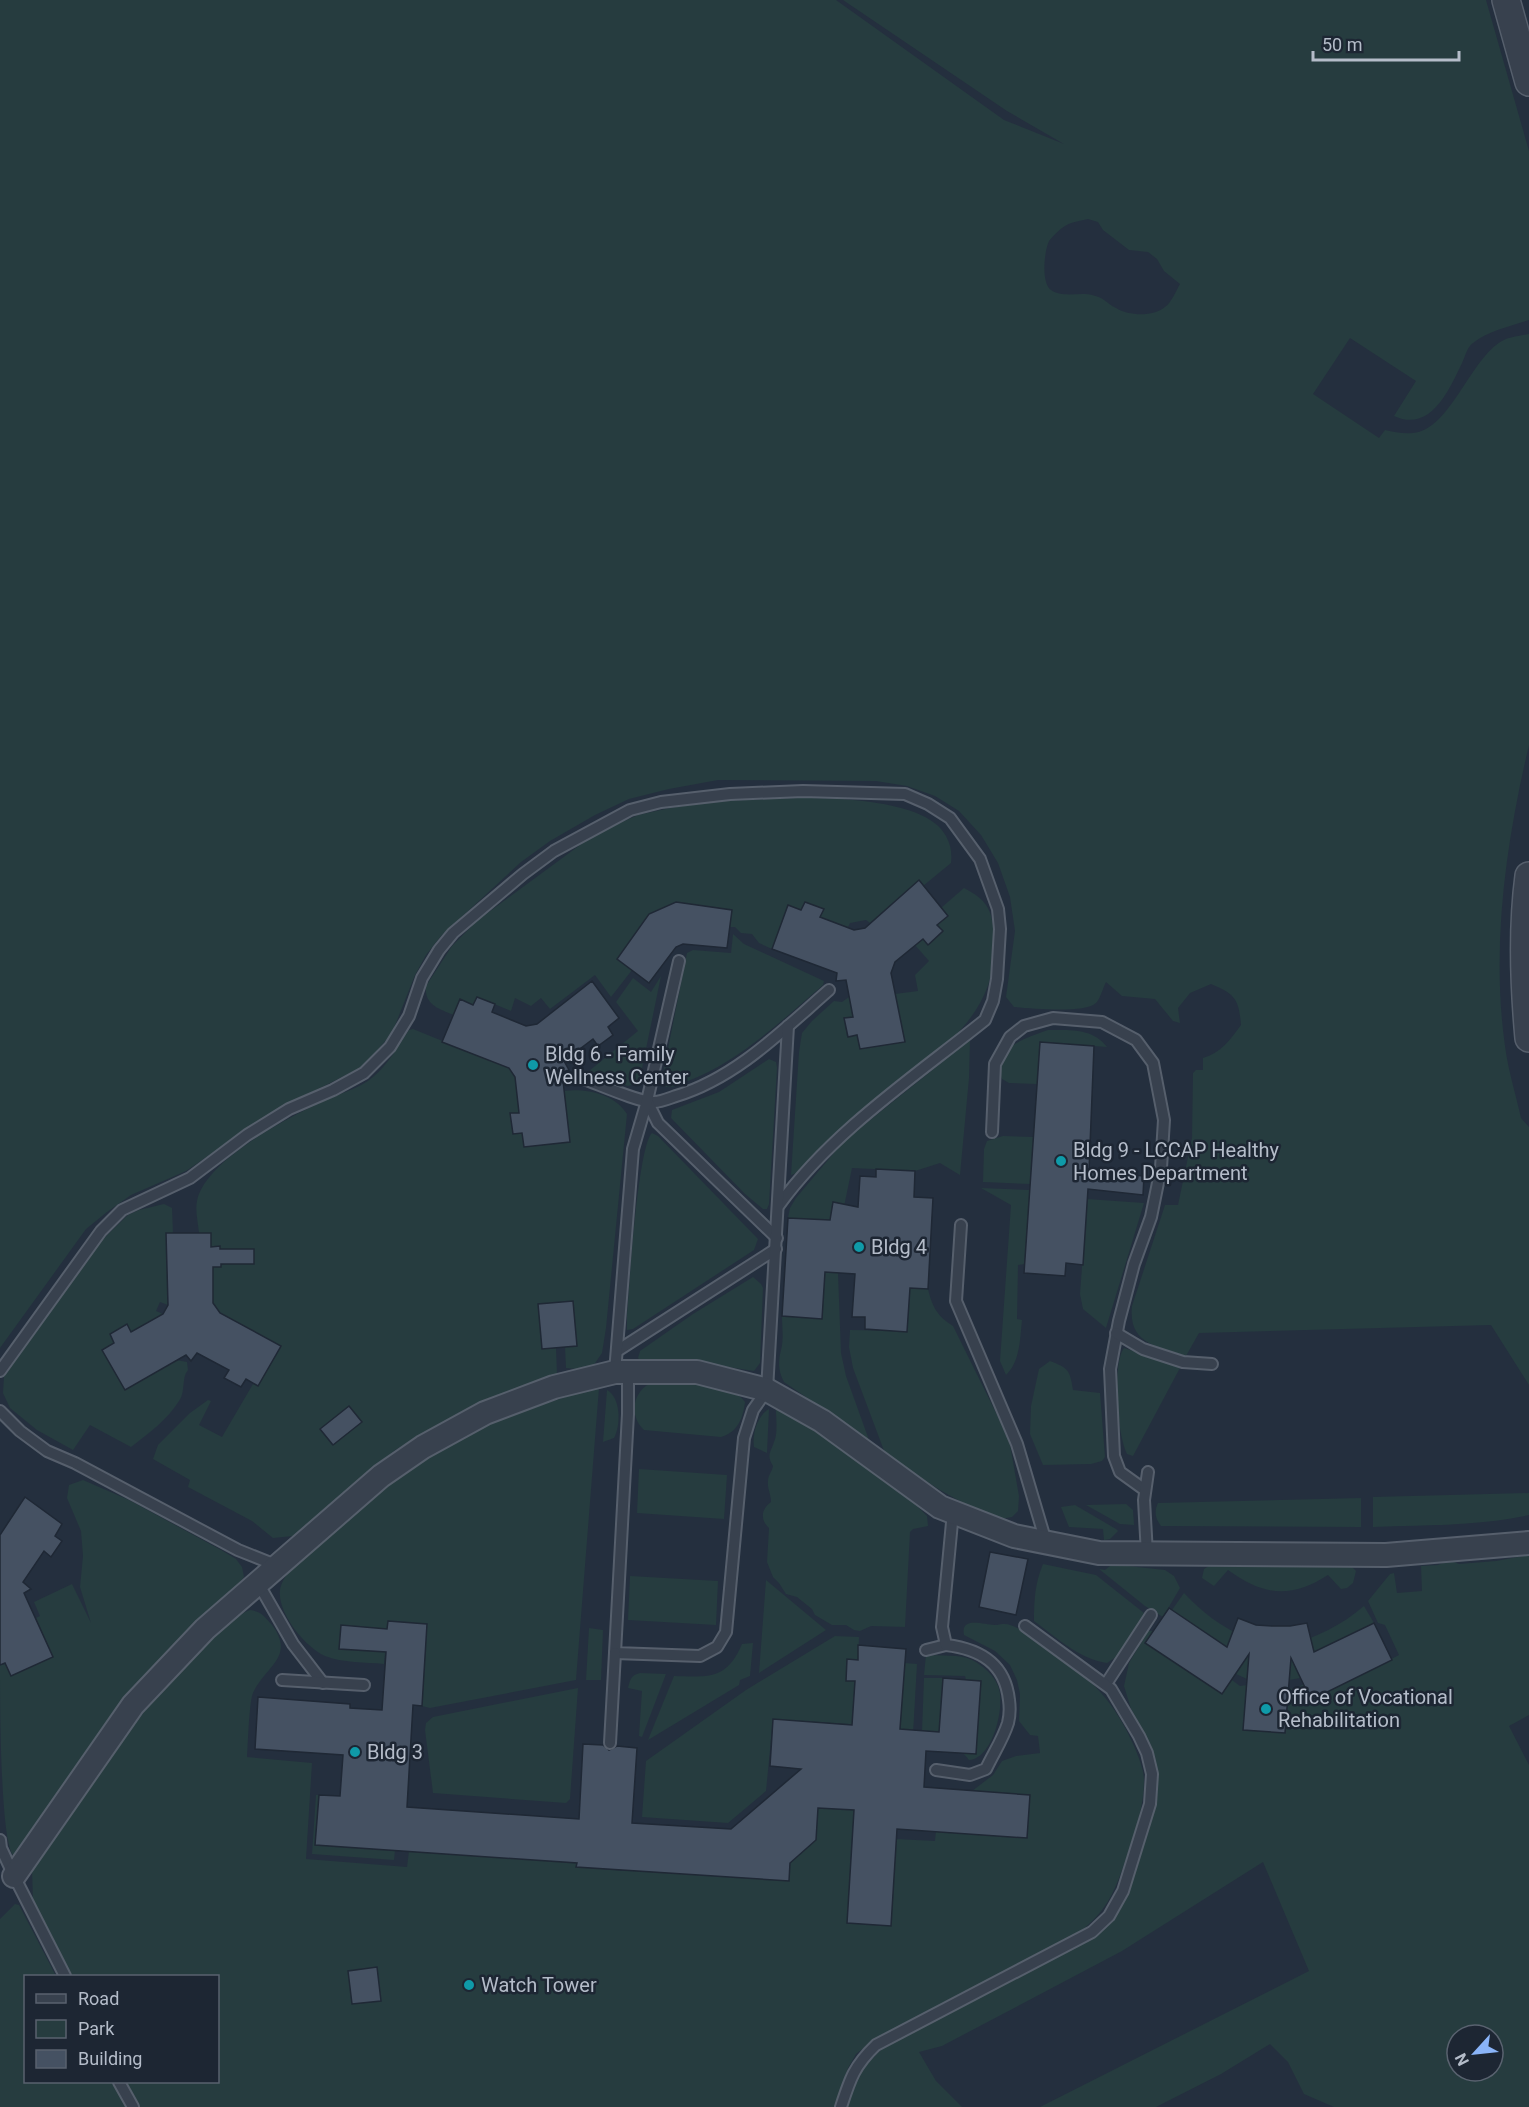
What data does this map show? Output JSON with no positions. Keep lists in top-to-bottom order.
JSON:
{
  "places": [
    "Bldg 6 - Family Wellness Center",
    "Bldg 9 - LCCAP Healthy Homes Department",
    "Bldg 4",
    "Office of Vocational Rehabilitation",
    "Bldg 3",
    "Watch Tower"
  ],
  "legend": ["Road", "Park", "Building"],
  "scale_bar": "50 m",
  "north": "bottom left"
}
